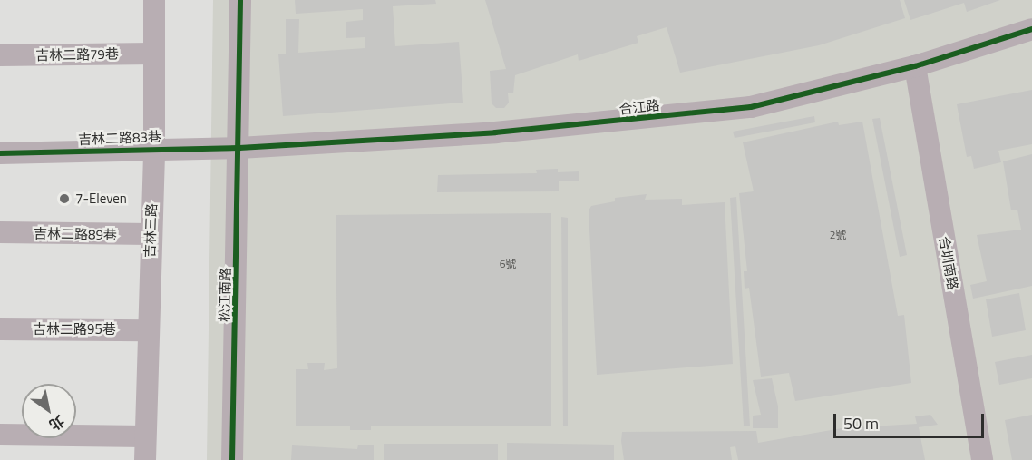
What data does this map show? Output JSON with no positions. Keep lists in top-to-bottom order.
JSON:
{
  "streets": {
    "street": [
      "吉林二路79巷",
      "合江路",
      "吉林二路83巷",
      "吉林三路",
      "吉林二路89巷",
      "合圳南路",
      "松江南路",
      "吉林二路95巷"
    ]
  },
  "crossings": [
    ["吉林二路79巷", "吉林三路"],
    ["合江路", "吉林二路83巷"],
    ["合江路", "合圳南路"],
    ["合江路", "松江南路"],
    ["吉林二路83巷", "吉林三路"],
    ["吉林二路83巷", "松江南路"],
    ["吉林三路", "吉林二路89巷"],
    ["吉林三路", "吉林二路95巷"]
  ],
  "places": ["7-Eleven"],
  "house_numbers": ["2號", "6號"],
  "scale_bar": "50 m",
  "north": "bottom right"
}
